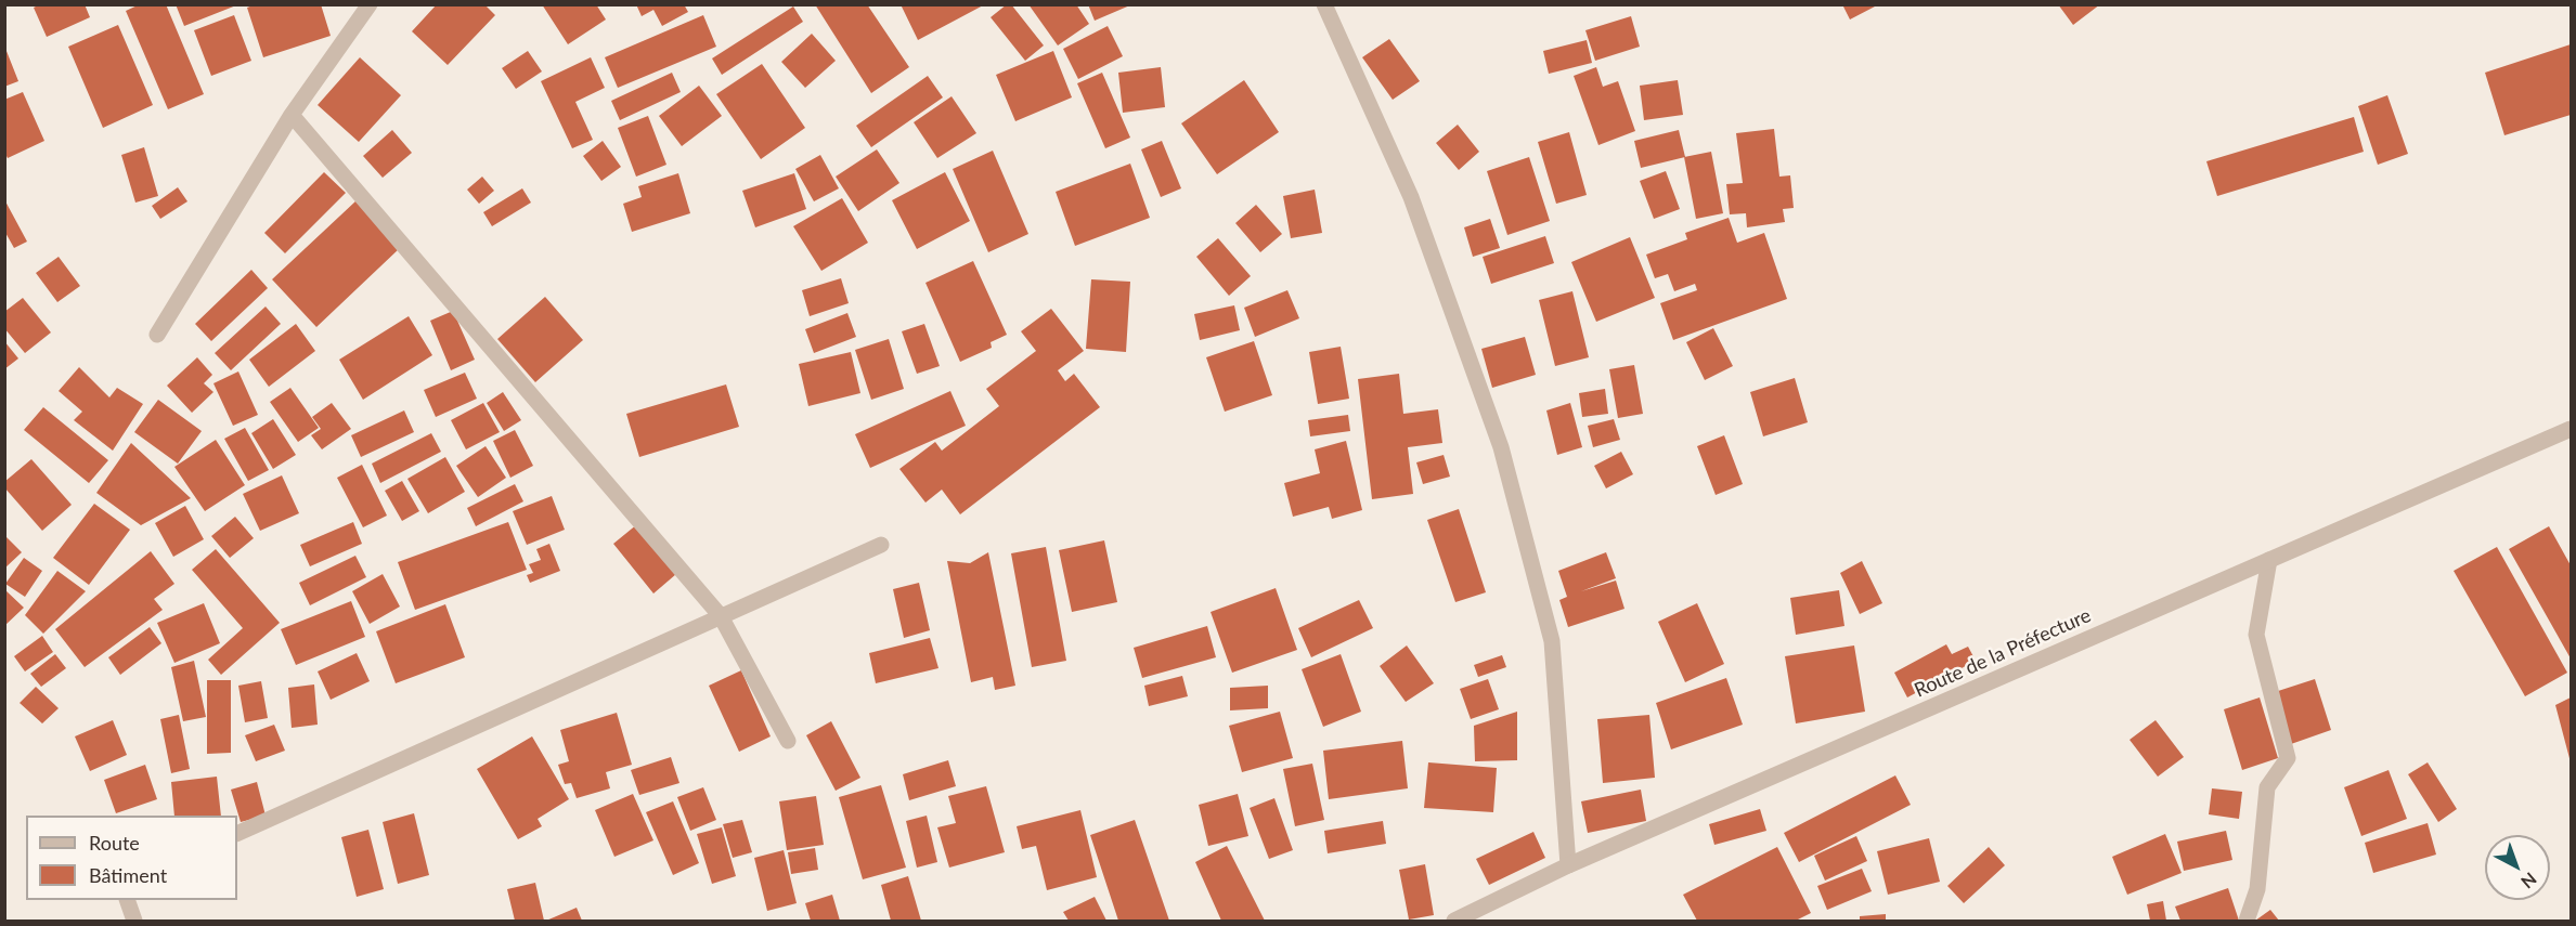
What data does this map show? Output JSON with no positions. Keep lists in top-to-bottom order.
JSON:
{
  "streets": {
    "street": ["Route de la Préfecture"]
  },
  "legend": ["Route", "Bâtiment"],
  "north": "bottom right"
}
